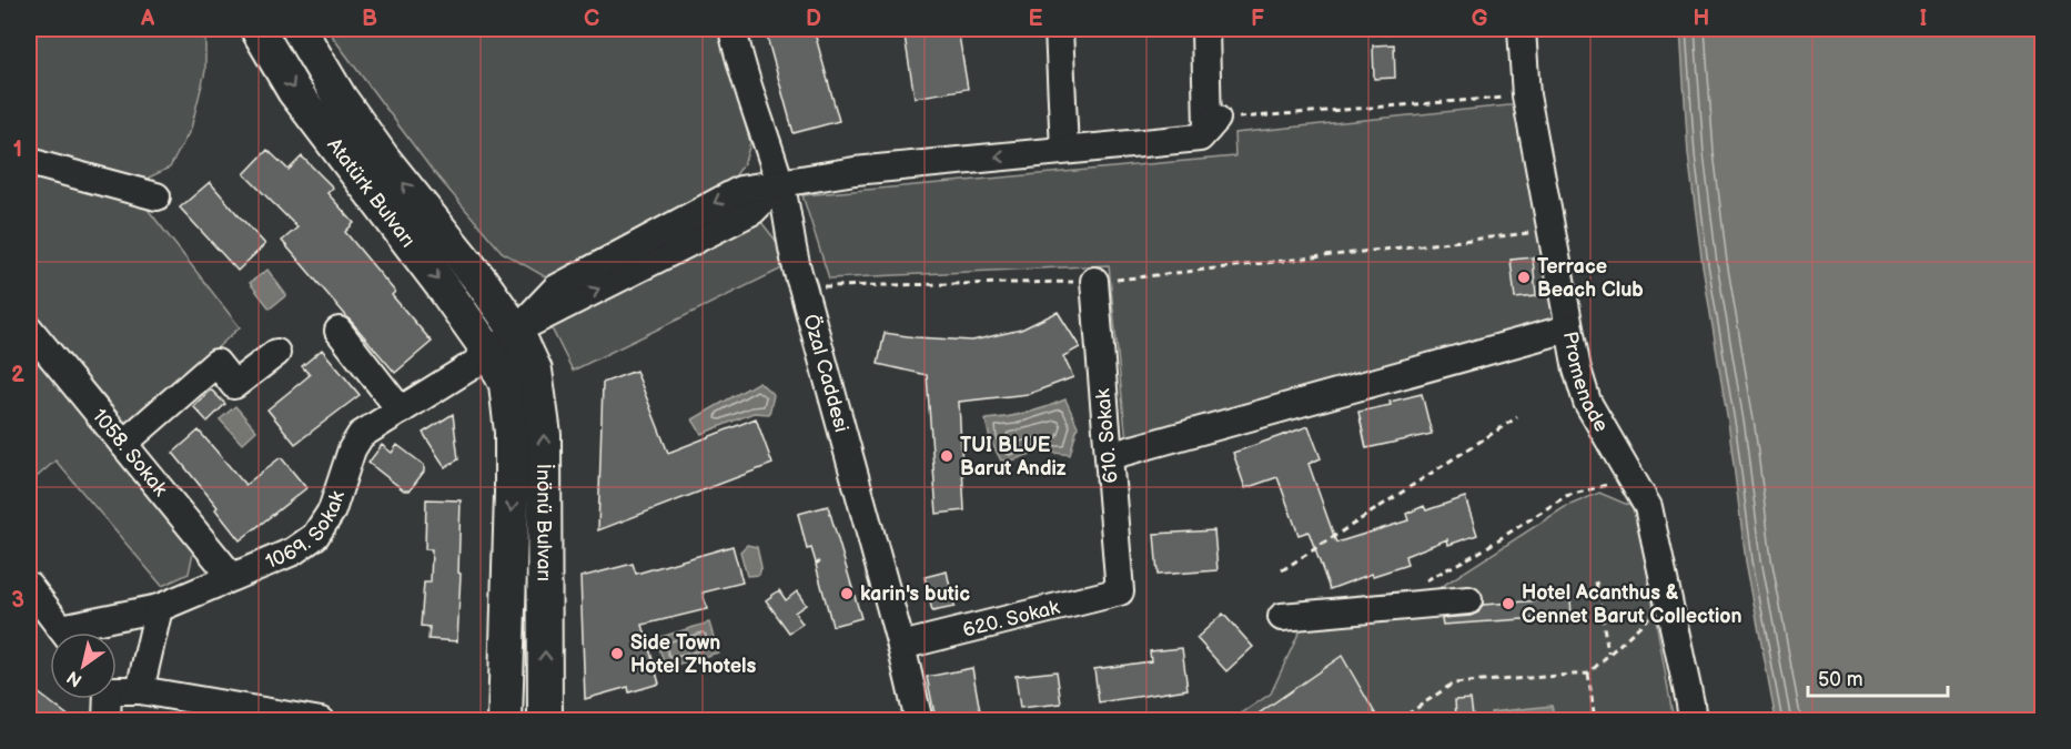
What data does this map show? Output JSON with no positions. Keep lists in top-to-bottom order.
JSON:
{
  "streets": {
    "main road": ["Atatürk Bulvarı", "İnönü Bulvarı"],
    "street": [
      "Özal Caddesi",
      "Promenade",
      "610. Sokak",
      "1058. Sokak",
      "1069. Sokak",
      "620. Sokak"
    ]
  },
  "crossings": [
    ["Atatürk Bulvarı", "İnönü Bulvarı"],
    ["Atatürk Bulvarı", "1069. Sokak"],
    ["Özal Caddesi", "1069. Sokak"],
    ["Özal Caddesi", "620. Sokak"],
    ["610. Sokak", "620. Sokak"],
    ["1058. Sokak", "1069. Sokak"],
    ["İnönü Bulvarı", "1069. Sokak"]
  ],
  "places": [
    "Terrace Beach Club",
    "TUI BLUE Barut Andiz",
    "karin's butic",
    "Hotel Acanthus & Cennet Barut Collection",
    "Side Town Hotel Z'hotels"
  ],
  "scale_bar": "50 m",
  "north": "bottom left",
  "grid": {
    "columns": [
      "A",
      "B",
      "C",
      "D",
      "E",
      "F",
      "G",
      "H",
      "I"
    ],
    "rows": ["1", "2", "3"]
  }
}
